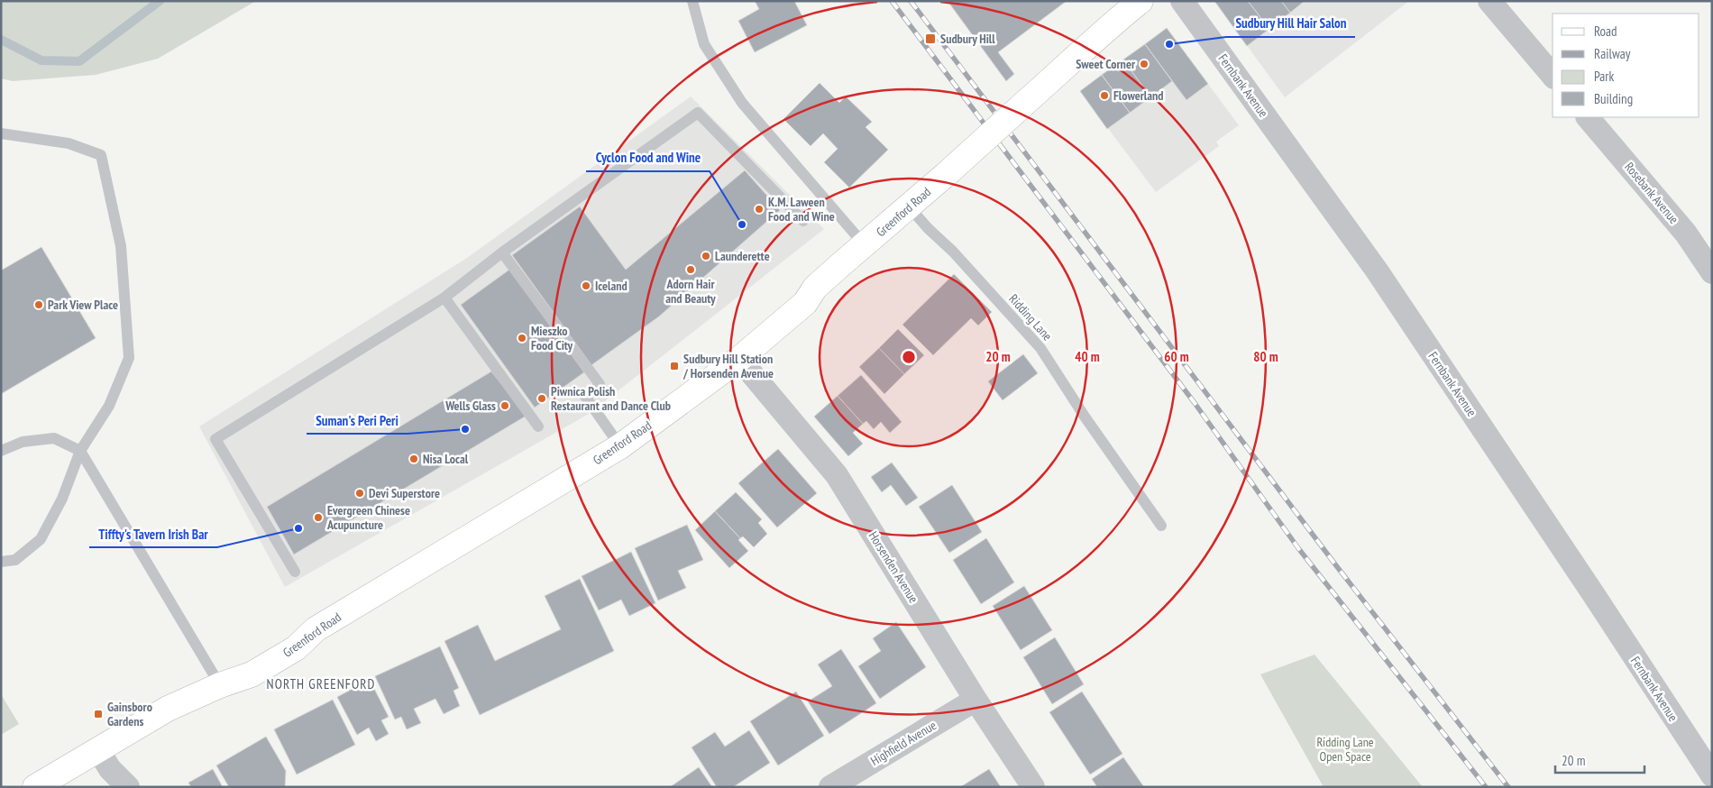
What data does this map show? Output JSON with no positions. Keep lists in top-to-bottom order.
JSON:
{
  "streets": {
    "main road": ["Greenford Road"],
    "street": [
      "Fernbank Avenue",
      "Rosebank Avenue",
      "Horsenden Avenue",
      "Highfield Avenue"
    ],
    "lane": ["Ridding Lane"]
  },
  "crossings": [
    ["Greenford Road", "Ridding Lane"],
    ["Greenford Road", "Horsenden Avenue"],
    ["Horsenden Avenue", "Highfield Avenue"]
  ],
  "districts": ["NORTH GREENFORD"],
  "parks": ["Ridding Lane Open Space"],
  "places": {
    "transit": ["Sudbury Hill", "Sudbury Hill Station / Horsenden Avenue", "Gainsboro Gardens"],
    "other": [
      "Sudbury Hill Hair Salon",
      "Sweet Corner",
      "Flowerland",
      "K.M. Laween Food and Wine",
      "Cyclon Food and Wine",
      "Launderette",
      "Adorn Hair and Beauty",
      "Iceland",
      "Park View Place",
      "Mieszko Food City",
      "Piwnica Polish Restaurant and Dance Club",
      "Wells Glass",
      "Suman's Peri Peri",
      "Nisa Local",
      "Devi Superstore",
      "Evergreen Chinese Acupuncture",
      "Tiffty's Tavern Irish Bar"
    ]
  },
  "legend": [
    "Road",
    "Railway",
    "Park",
    "Building"
  ],
  "scale_bar": "20 m",
  "rings": [
    "20 m",
    "40 m",
    "60 m",
    "80 m"
  ]
}
